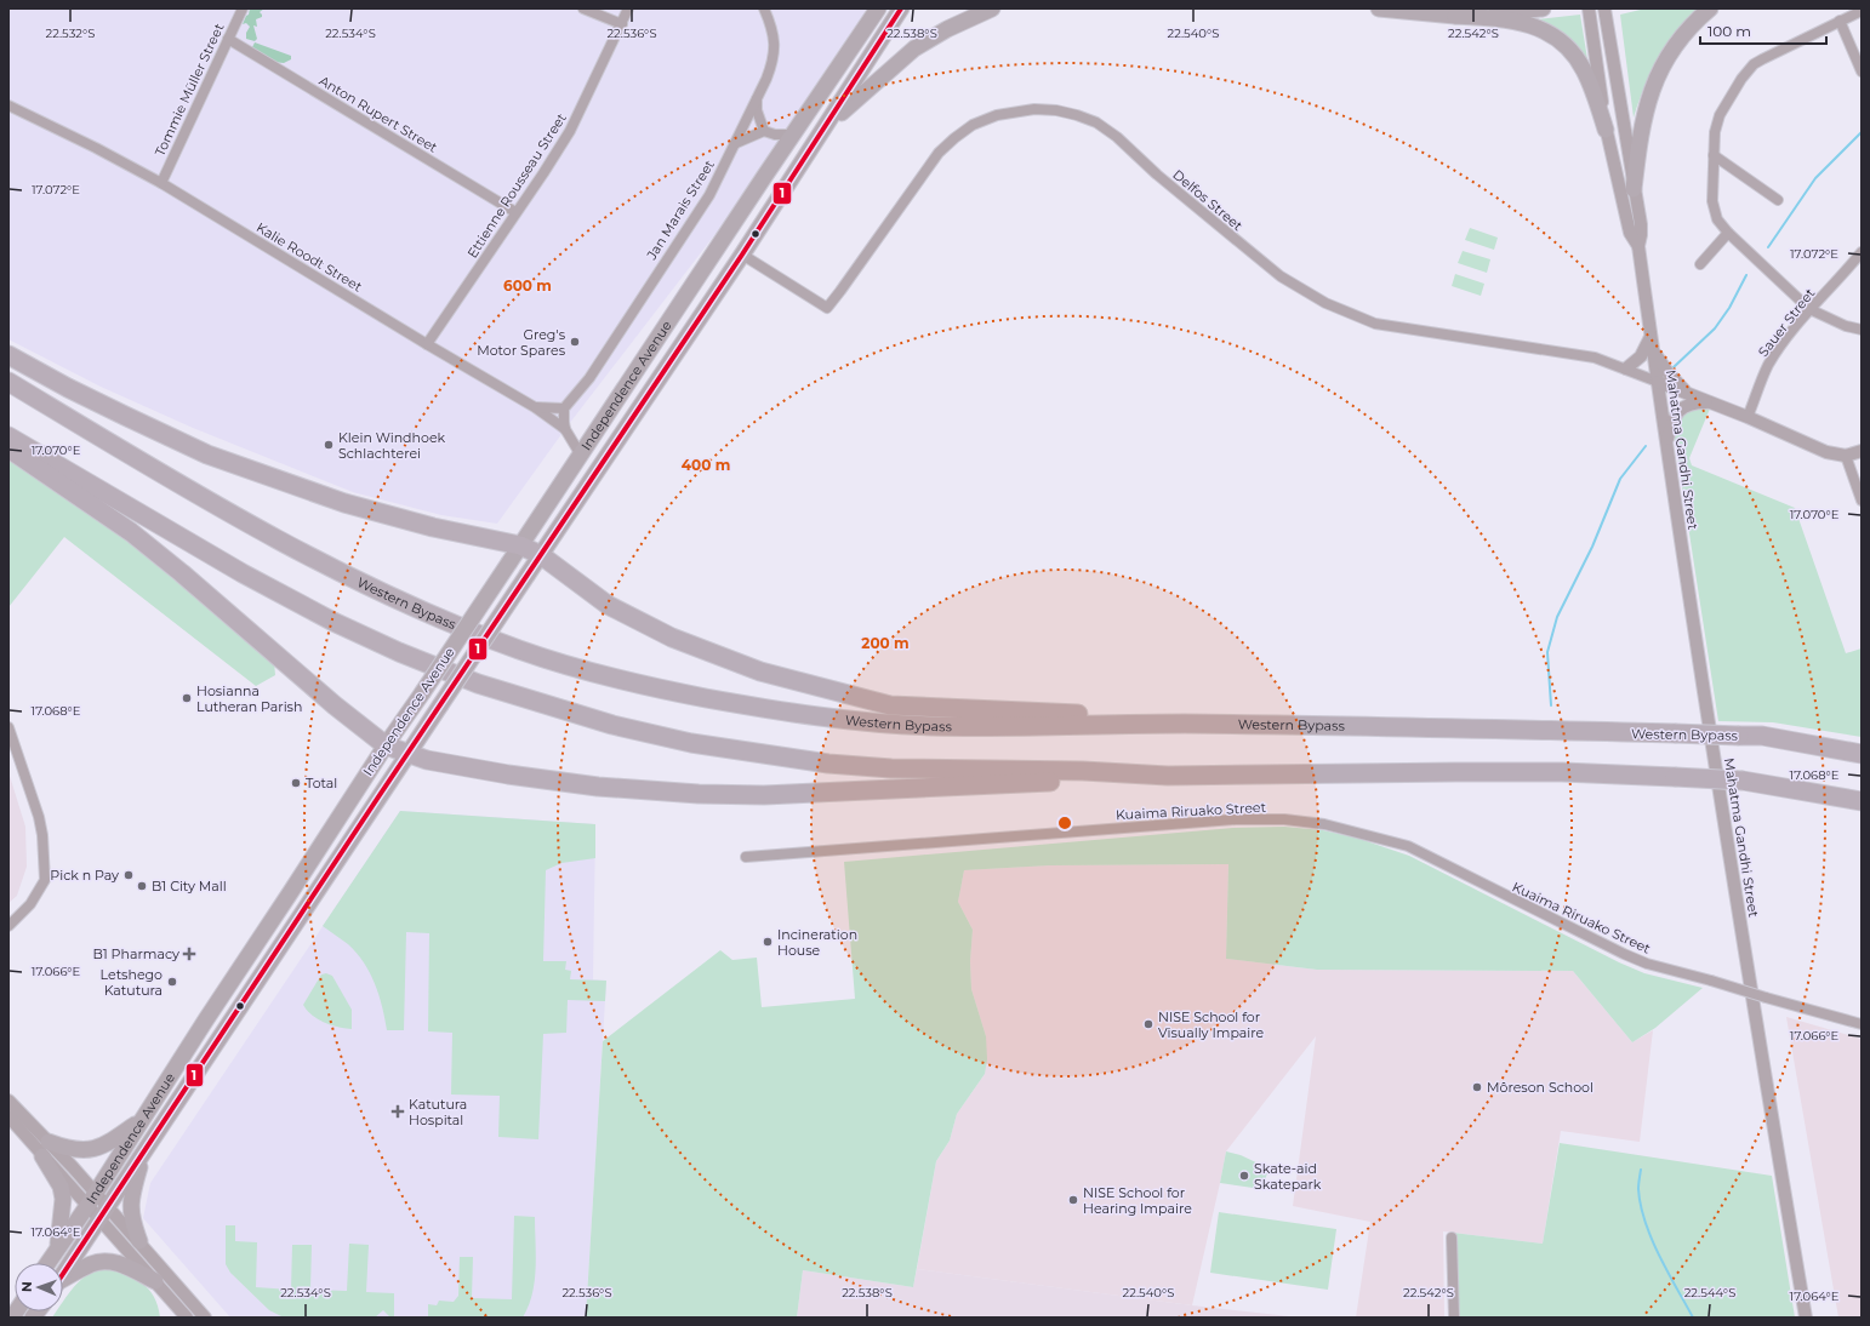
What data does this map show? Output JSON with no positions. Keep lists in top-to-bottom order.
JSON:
{
  "streets": {
    "highway": ["Western Bypass"],
    "main road": ["Independence Avenue"],
    "street": [
      "Tommie Müller Street",
      "Anton Rupert Street",
      "Ettienne Rousseau Street",
      "Delfos Street",
      "Jan Marais Street",
      "Kalie Roodt Street",
      "Sauer Street",
      "Mahatma Gandhi Street",
      "Kuaima Riruako Street"
    ]
  },
  "crossings": [
    ["Tommie Müller Street", "Anton Rupert Street"],
    ["Tommie Müller Street", "Kalie Roodt Street"],
    ["Anton Rupert Street", "Ettienne Rousseau Street"],
    ["Ettienne Rousseau Street", "Kalie Roodt Street"],
    ["Delfos Street", "Independence Avenue"],
    ["Delfos Street", "Mahatma Gandhi Street"],
    ["Kalie Roodt Street", "Independence Avenue"]
  ],
  "places": {
    "other": [
      "Greg's Motor Spares",
      "Klein Windhoek Schlachterei",
      "Hosianna Lutheran Parish",
      "Total",
      "Pick n Pay",
      "B1 City Mall",
      "Incineration House",
      "Letshego Katutura",
      "NISE School for Visually Impaire",
      "Môreson School",
      "Skate-aid Skatepark",
      "NISE School for Hearing Impaire"
    ],
    "health": ["B1 Pharmacy", "Katutura Hospital"]
  },
  "lines": ["transit line 1"],
  "scale_bar": "100 m",
  "north": "left",
  "coordinates": [
    "22.532°S",
    "22.534°S",
    "22.536°S",
    "22.538°S",
    "22.540°S",
    "22.542°S",
    "17.072°E",
    "17.070°E",
    "17.068°E",
    "17.066°E",
    "17.064°E",
    "22.544°S"
  ],
  "rings": ["600 m", "400 m", "200 m"]
}
